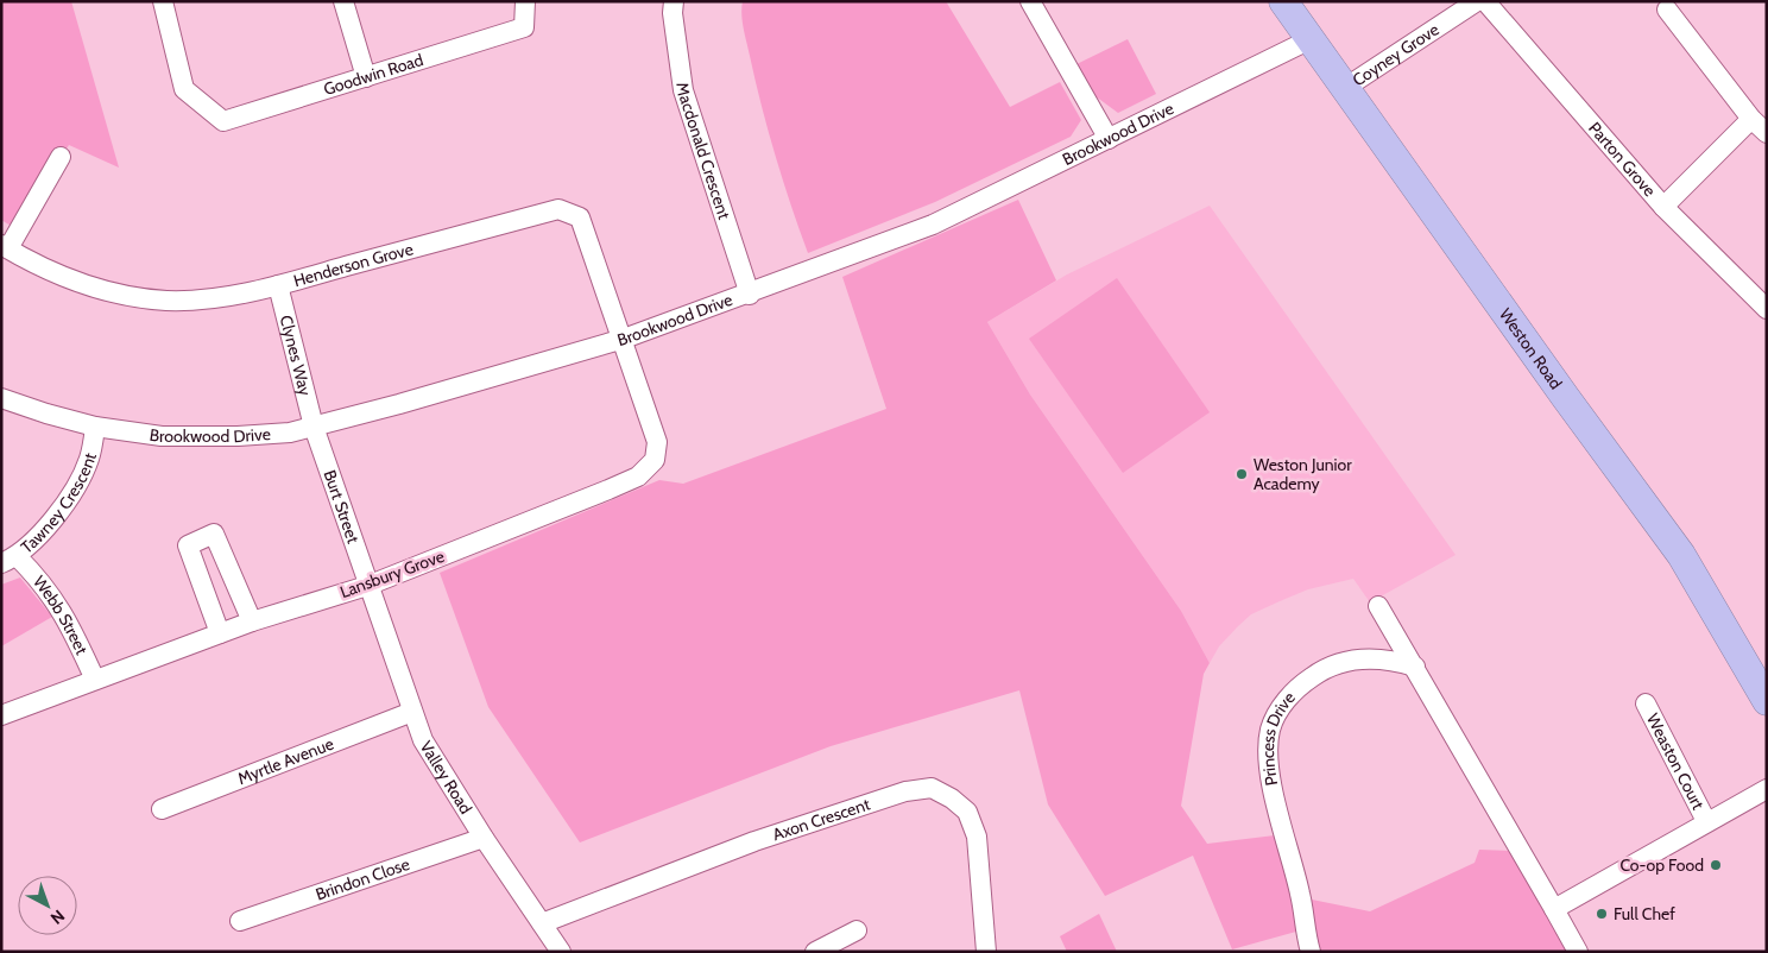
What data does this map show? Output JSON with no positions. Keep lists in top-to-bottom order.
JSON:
{
  "streets": {
    "highway": ["Weston Road"],
    "street": [
      "Coyney Grove",
      "Goodwin Road",
      "Brookwood Drive",
      "Macdonald Crescent",
      "Parton Grove",
      "Henderson Grove",
      "Clynes Way",
      "Tawney Crescent",
      "Burt Street",
      "Lansbury Grove",
      "Webb Street",
      "Princess Drive",
      "Myrtle Avenue",
      "Weaston Court",
      "Valley Road",
      "Axon Crescent",
      "Brindon Close"
    ]
  },
  "crossings": [
    ["Coyney Grove", "Weston Road"],
    ["Brookwood Drive", "Macdonald Crescent"],
    ["Brookwood Drive", "Henderson Grove"],
    ["Brookwood Drive", "Weston Road"],
    ["Brookwood Drive", "Clynes Way"],
    ["Brookwood Drive", "Tawney Crescent"],
    ["Brookwood Drive", "Burt Street"],
    ["Brookwood Drive", "Lansbury Grove"],
    ["Henderson Grove", "Clynes Way"],
    ["Henderson Grove", "Lansbury Grove"],
    ["Clynes Way", "Burt Street"],
    ["Tawney Crescent", "Webb Street"],
    ["Burt Street", "Lansbury Grove"],
    ["Burt Street", "Valley Road"],
    ["Lansbury Grove", "Webb Street"],
    ["Lansbury Grove", "Valley Road"],
    ["Myrtle Avenue", "Valley Road"],
    ["Valley Road", "Axon Crescent"],
    ["Valley Road", "Brindon Close"]
  ],
  "places": ["Weston Junior Academy", "Co-op Food", "Full Chef"],
  "north": "bottom right"
}
